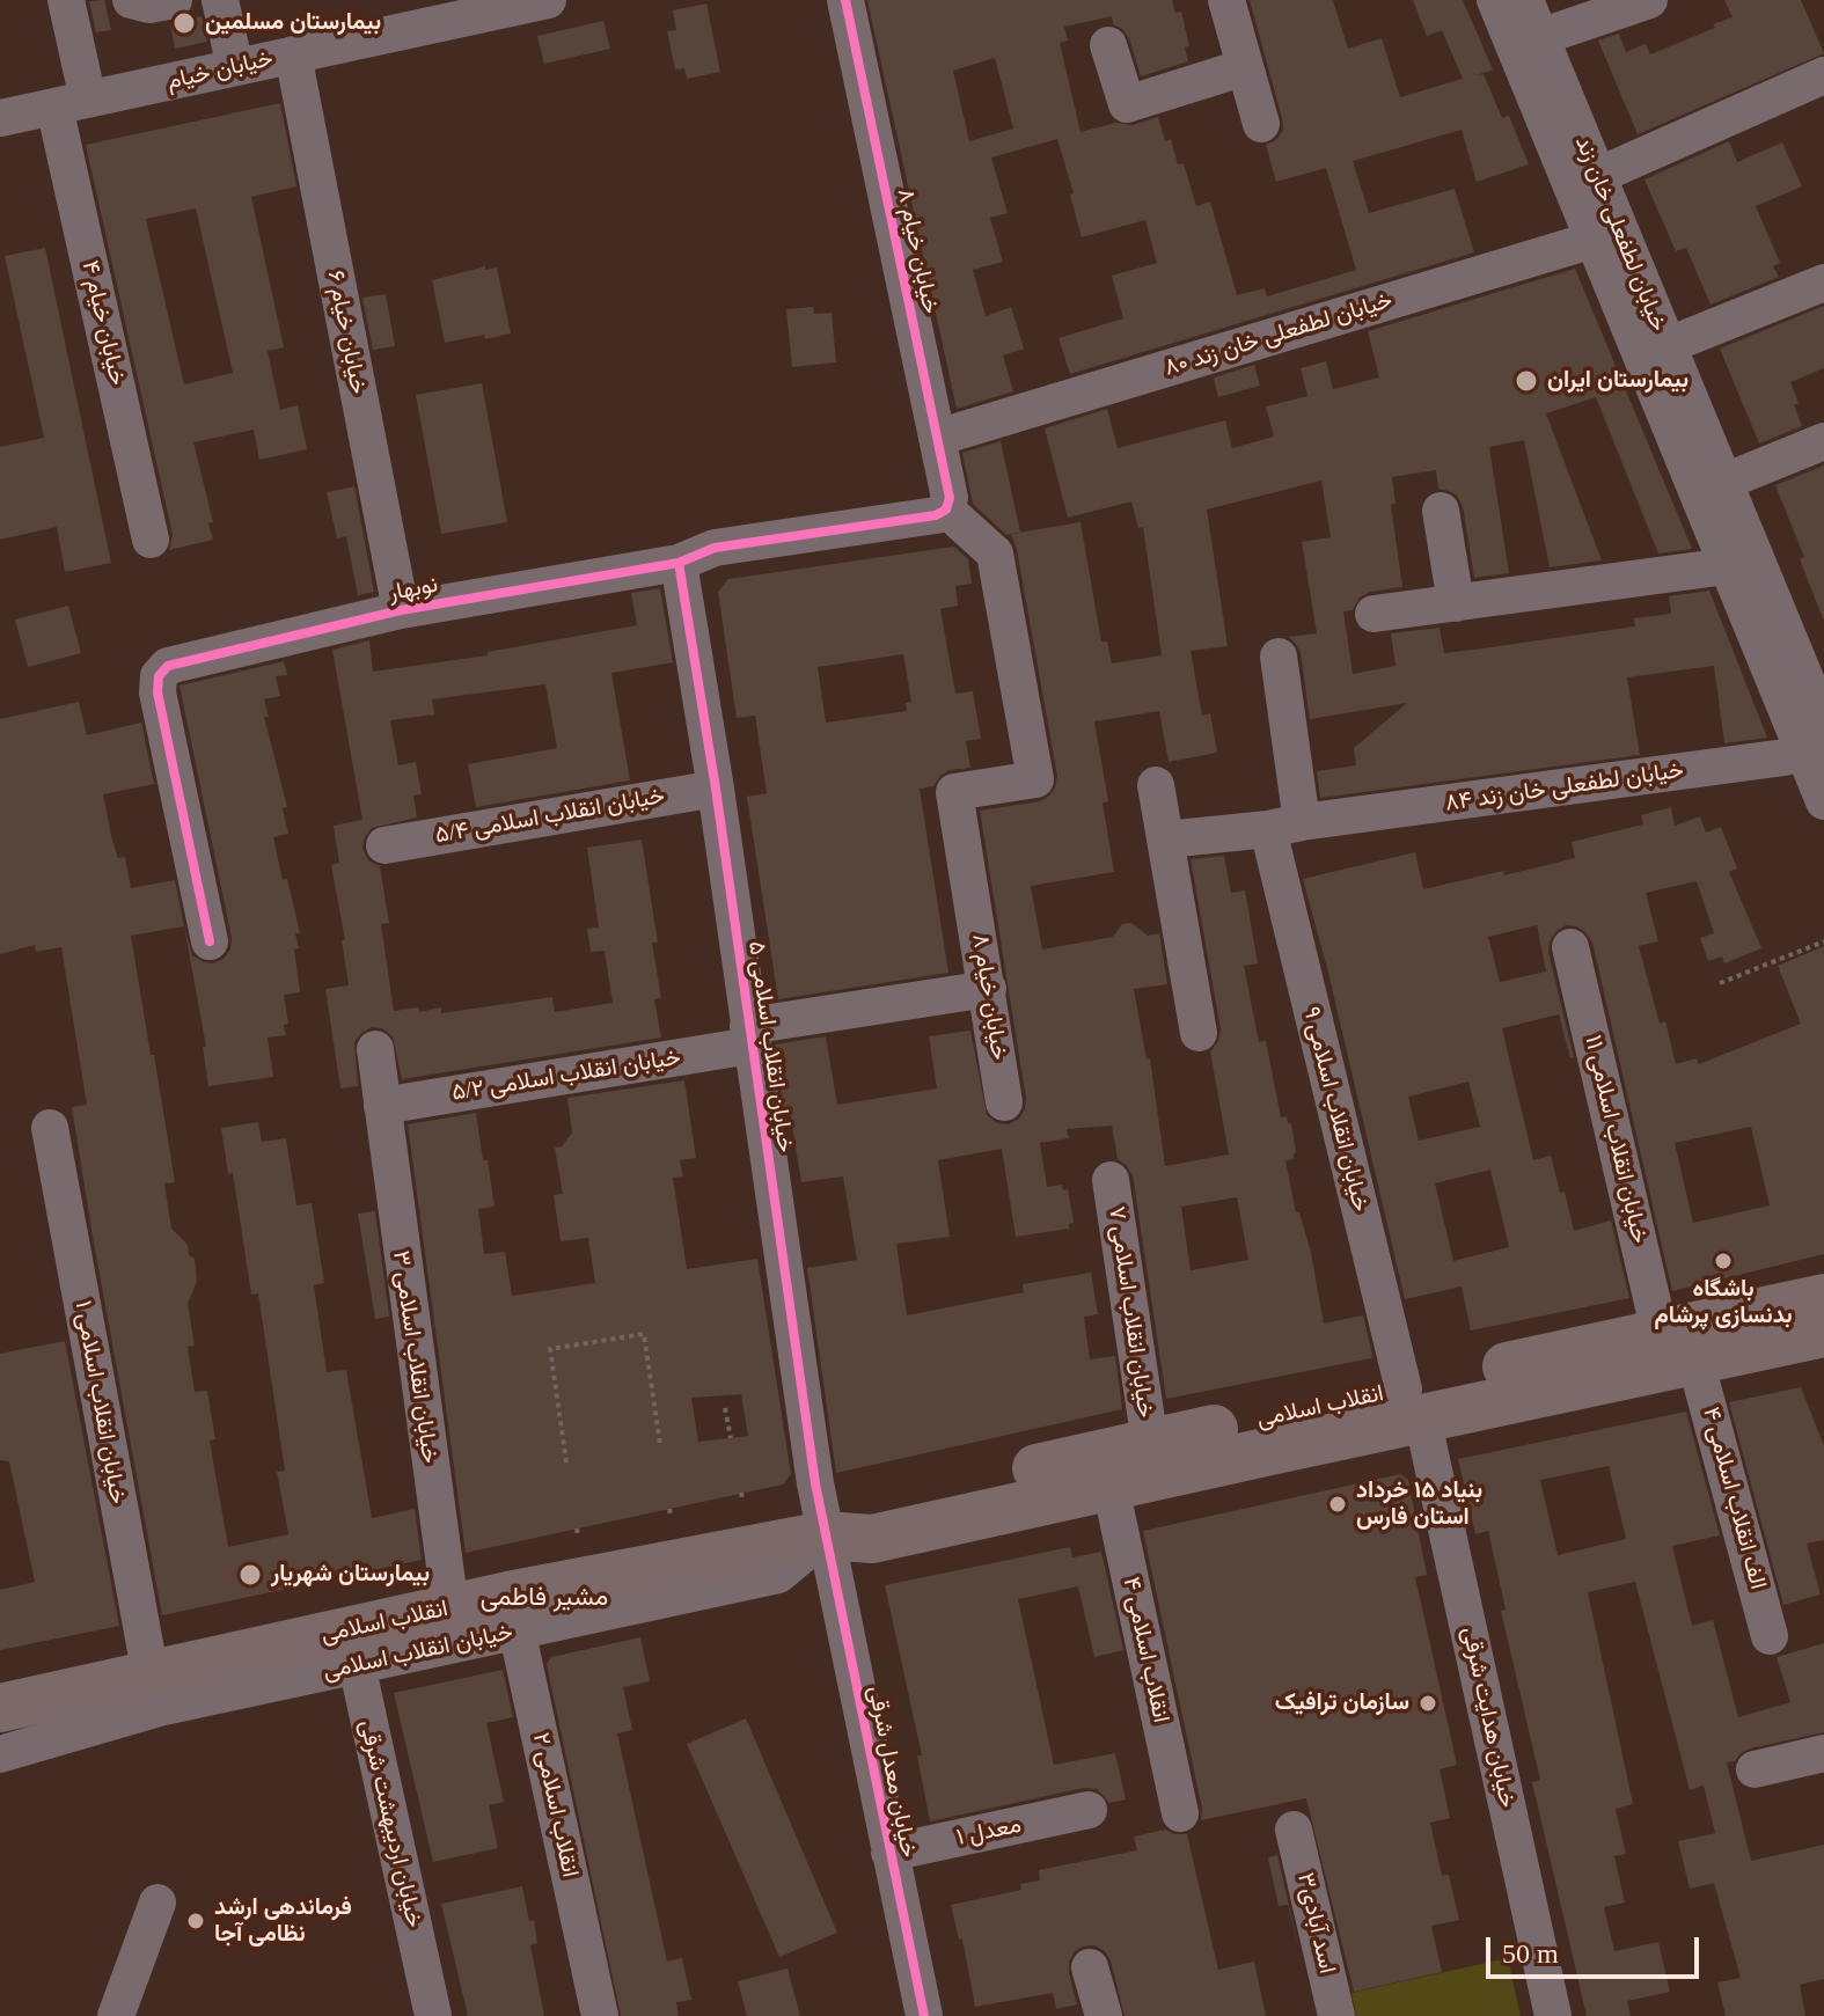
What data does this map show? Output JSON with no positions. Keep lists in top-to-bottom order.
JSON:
{
  "streets": {
    "main road": ["انقلاب اسلامی"],
    "street": [
      "خیابان خیام",
      "خیابان لطفعلی خان زند",
      "خیابان خیام ۸",
      "خیابان خیام ۴",
      "خیابان خیام ۶",
      "خیابان لطفعلی خان زند ۸۰",
      "نوبهار",
      "خیابان لطفعلی خان زند ۸۴",
      "خیابان انقلاب اسلامی ۵/۴",
      "خیابان انقلاب اسلامی ۵",
      "خیابان انقلاب اسلامی ۵/۲",
      "خیابان انقلاب اسلامی ۹",
      "خیابان انقلاب اسلامی ۱۱",
      "خیابان انقلاب اسلامی ۷",
      "خیابان انقلاب اسلامی ۳",
      "خیابان انقلاب اسلامی ۱",
      "۴ الف انقلاب اسلامی",
      "۴ انقلاب اسلامی",
      "خیابان انقلاب اسلامی",
      "خیابان هدایت شرقی",
      "خیابان معدل شرقی",
      "۲ انقلاب اسلامی",
      "خیابان اردیبهشت شرقی",
      "۱ معدل",
      "اسد آبادی۳"
    ]
  },
  "crossings": [
    ["خیابان خیام", "خیابان خیام ۴"],
    ["خیابان خیام", "خیابان خیام ۶"],
    ["خیابان لطفعلی خان زند", "خیابان لطفعلی خان زند ۸۰"],
    ["خیابان خیام ۸", "خیابان لطفعلی خان زند ۸۰"],
    ["خیابان خیام ۸", "نوبهار"],
    ["خیابان خیام ۸", "خیابان انقلاب اسلامی ۵/۲"],
    ["خیابان خیام ۶", "نوبهار"],
    ["نوبهار", "خیابان انقلاب اسلامی ۵"],
    ["خیابان لطفعلی خان زند ۸۴", "خیابان انقلاب اسلامی ۹"],
    ["خیابان انقلاب اسلامی ۵/۴", "خیابان انقلاب اسلامی ۵"],
    ["خیابان انقلاب اسلامی ۵", "خیابان انقلاب اسلامی ۵/۲"],
    ["خیابان انقلاب اسلامی ۵", "انقلاب اسلامی"],
    ["خیابان انقلاب اسلامی ۵", "خیابان معدل شرقی"],
    ["خیابان انقلاب اسلامی ۵/۲", "خیابان انقلاب اسلامی ۳"],
    ["خیابان انقلاب اسلامی ۹", "انقلاب اسلامی"],
    ["خیابان انقلاب اسلامی ۹", "خیابان هدایت شرقی"],
    ["خیابان انقلاب اسلامی ۱۱", "انقلاب اسلامی"],
    ["خیابان انقلاب اسلامی ۱۱", "۴ الف انقلاب اسلامی"],
    ["خیابان انقلاب اسلامی ۷", "انقلاب اسلامی"],
    ["خیابان انقلاب اسلامی ۳", "انقلاب اسلامی"],
    ["خیابان انقلاب اسلامی ۱", "انقلاب اسلامی"],
    ["انقلاب اسلامی", "۴ الف انقلاب اسلامی"],
    ["انقلاب اسلامی", "۴ انقلاب اسلامی"],
    ["انقلاب اسلامی", "خیابان انقلاب اسلامی"],
    ["انقلاب اسلامی", "خیابان هدایت شرقی"],
    ["انقلاب اسلامی", "خیابان معدل شرقی"],
    ["انقلاب اسلامی", "۲ انقلاب اسلامی"],
    ["انقلاب اسلامی", "خیابان اردیبهشت شرقی"],
    ["خیابان انقلاب اسلامی", "۲ انقلاب اسلامی"],
    ["خیابان انقلاب اسلامی", "خیابان اردیبهشت شرقی"],
    ["خیابان معدل شرقی", "۱ معدل"]
  ],
  "districts": ["مشیر فاطمی"],
  "places": [
    "بیمارستان مسلمین",
    "بیمارستان ایران",
    "باشگاه بدنسازی پرشام",
    "بنیاد ۱۵ خرداد استان فارس",
    "بیمارستان شهریار",
    "سازمان ترافیک",
    "فرماندهی ارشد نظامی آجا"
  ],
  "scale_bar": "50 m"
}
